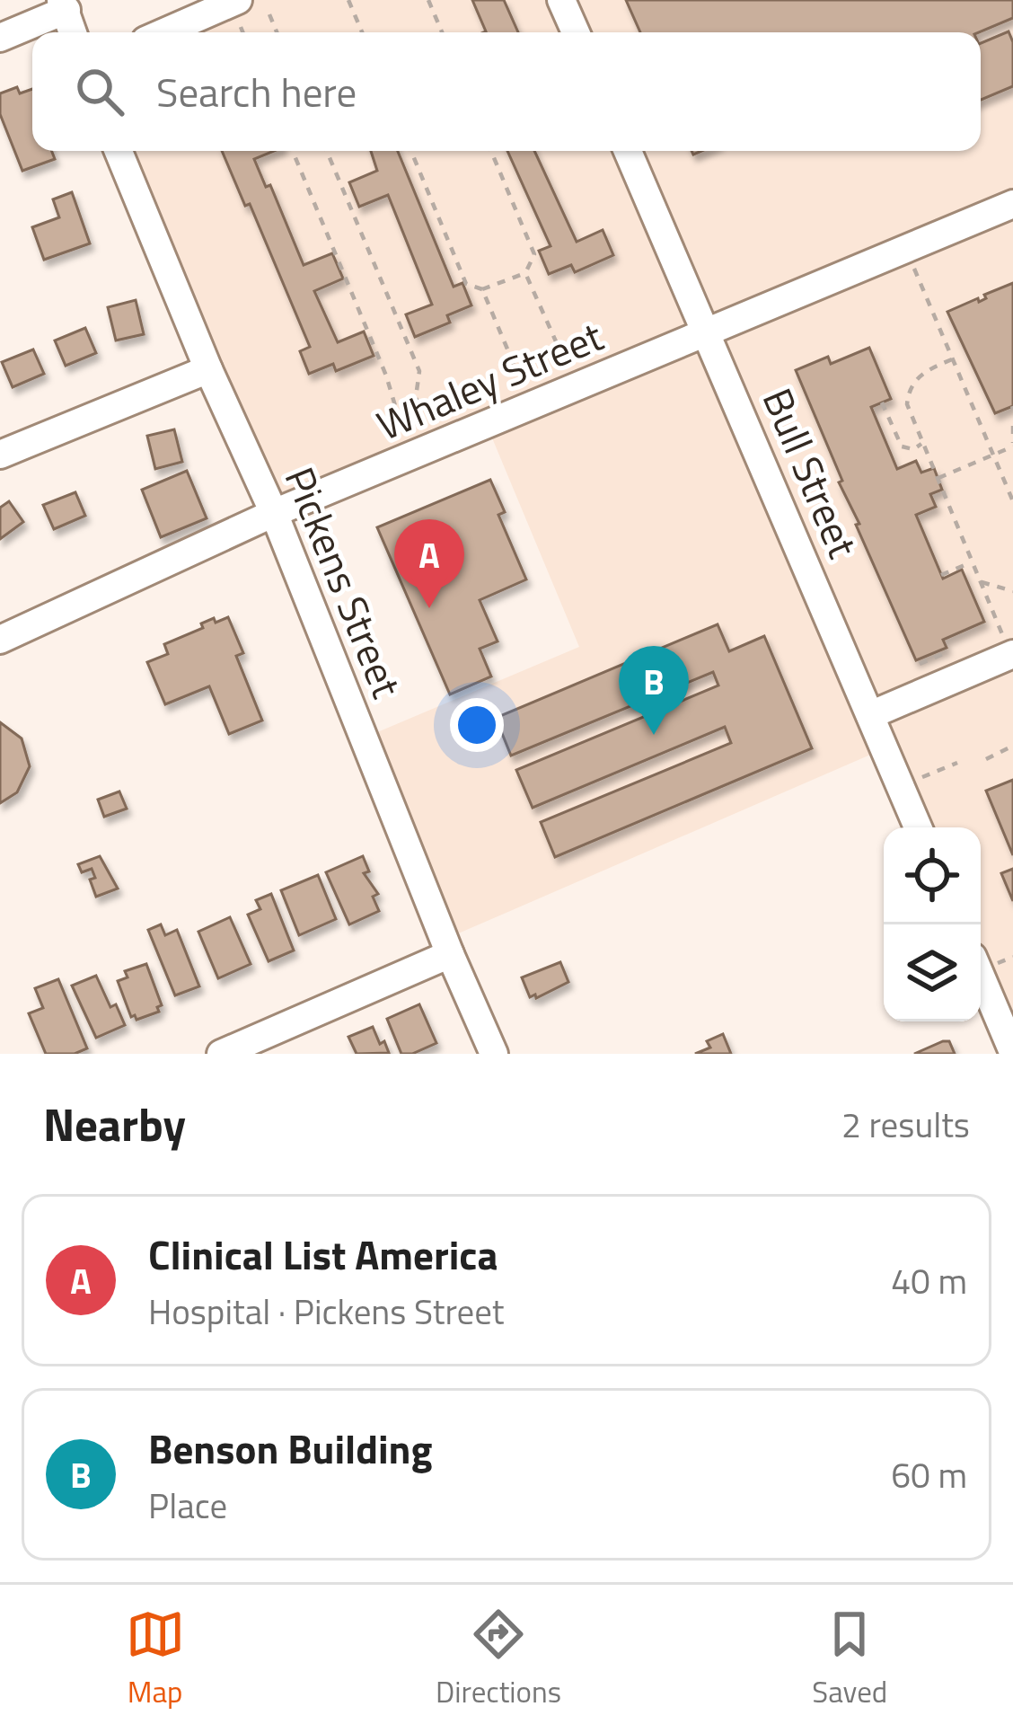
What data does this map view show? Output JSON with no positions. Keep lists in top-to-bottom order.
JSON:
{
  "streets": {
    "street": ["Whaley Street", "Bull Street", "Pickens Street"]
  },
  "crossings": [
    ["Whaley Street", "Bull Street"],
    ["Whaley Street", "Pickens Street"]
  ],
  "page": {
    "search": "Search here",
    "pins": ["A", "B"],
    "heading": ["Nearby", "2 results"],
    "list": [
      {
        "mark": "A",
        "name": "Clinical List America",
        "note": "Hospital · Pickens Street",
        "value": "40 m"
      },
      {
        "mark": "B",
        "name": "Benson Building",
        "note": "Place",
        "value": "60 m"
      }
    ],
    "nav": ["Map", "Directions", "Saved"]
  }
}
